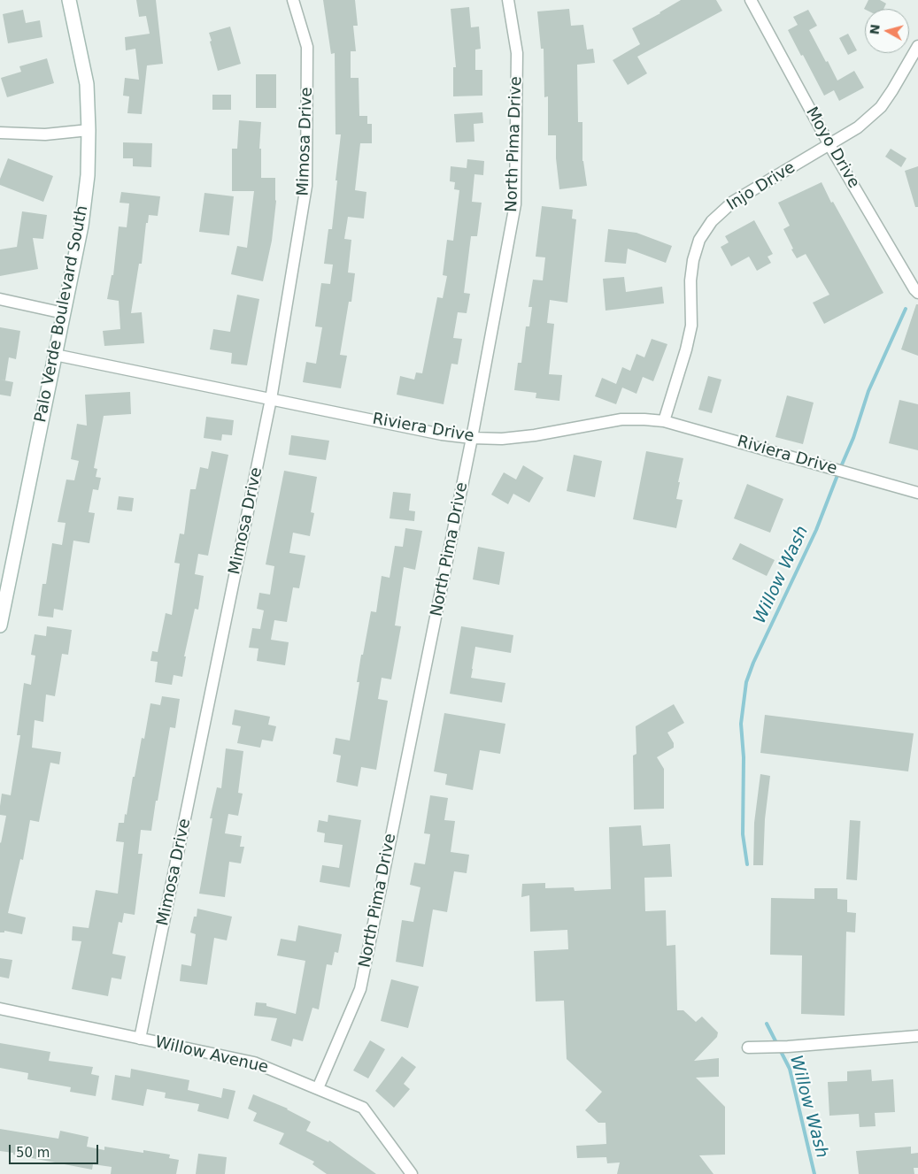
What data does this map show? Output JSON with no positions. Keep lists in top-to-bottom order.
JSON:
{
  "streets": {
    "main road": ["Palo Verde Boulevard South"],
    "street": [
      "Mimosa Drive",
      "North Pima Drive",
      "Moyo Drive",
      "Injo Drive",
      "Riviera Drive",
      "Willow Avenue"
    ]
  },
  "crossings": [
    ["Mimosa Drive", "Riviera Drive"],
    ["Mimosa Drive", "Willow Avenue"],
    ["North Pima Drive", "Riviera Drive"],
    ["North Pima Drive", "Willow Avenue"],
    ["Moyo Drive", "Injo Drive"],
    ["Injo Drive", "Riviera Drive"],
    ["Palo Verde Boulevard South", "Riviera Drive"]
  ],
  "water": ["Willow Wash"],
  "scale_bar": "50 m",
  "north": "left"
}
